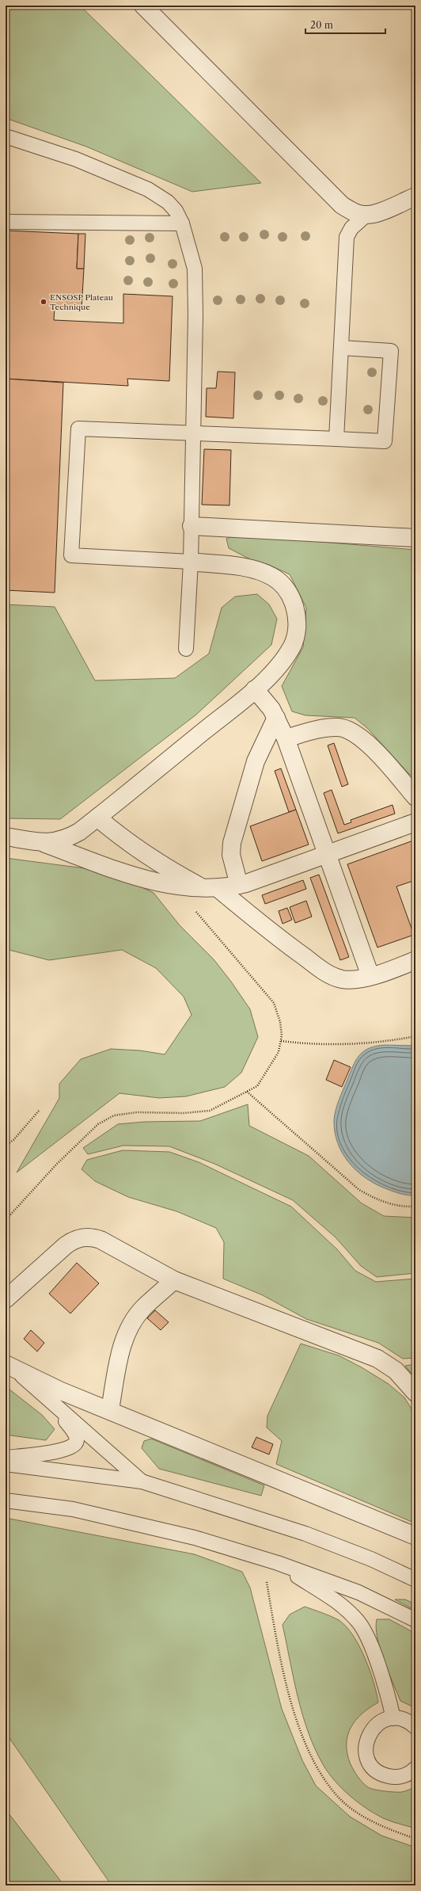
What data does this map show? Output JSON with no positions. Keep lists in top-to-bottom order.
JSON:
{
  "places": ["ENSOSP Plateau Technique"],
  "scale_bar": "20 m"
}
